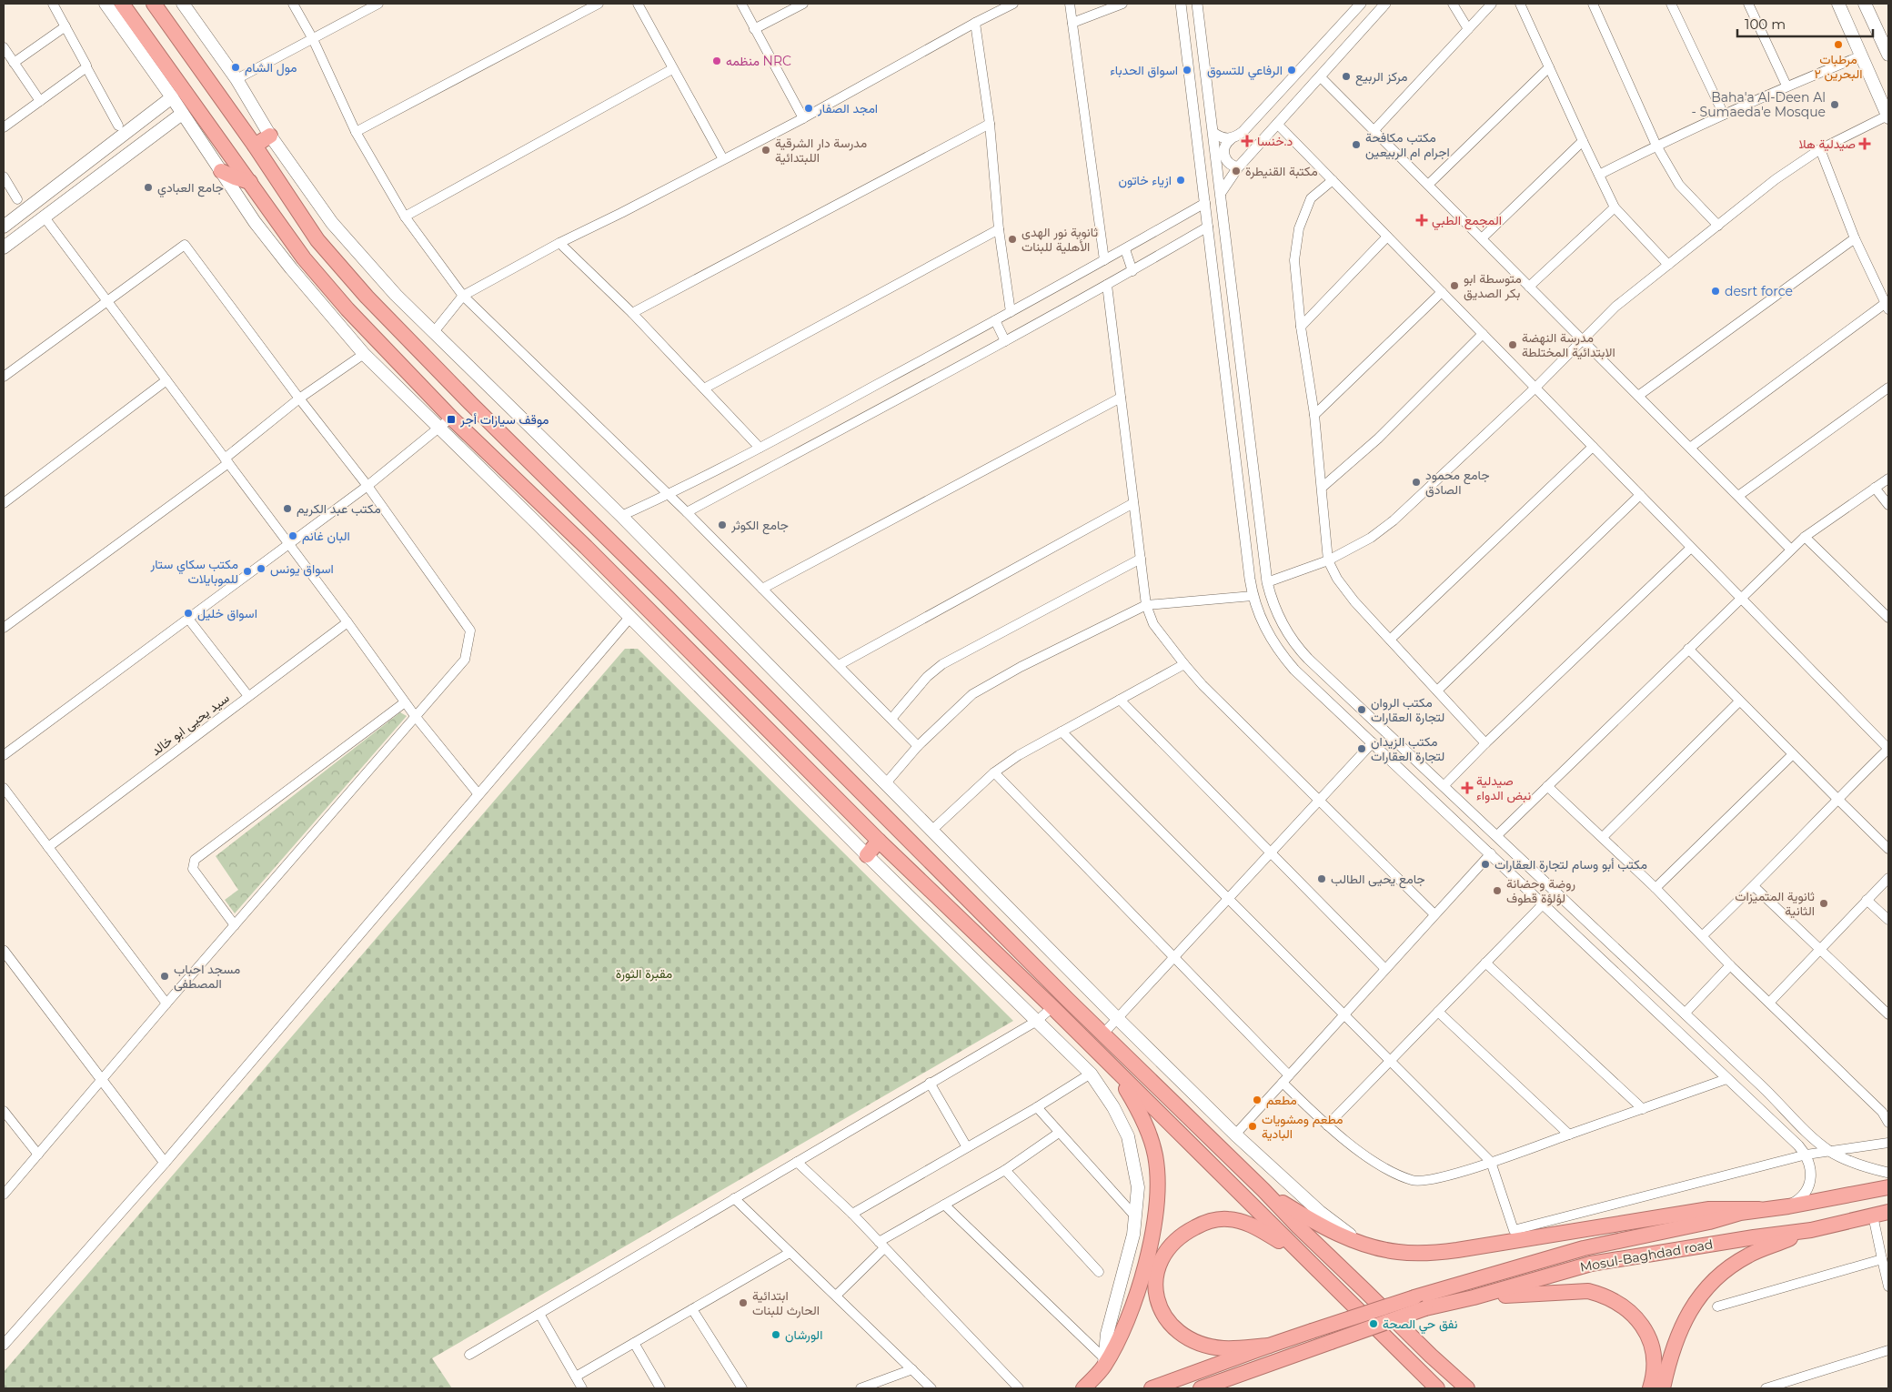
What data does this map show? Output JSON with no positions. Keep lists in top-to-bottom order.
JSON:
{
  "streets": {
    "highway": ["Mosul-Baghdad road"],
    "street": ["سيد يحيى ابو خالد"]
  },
  "parks": ["مقبرة الثورة"],
  "places": {
    "other": [
      "مرطبات البحرين ٢",
      "منظمه NRC",
      "مول الشام",
      "اسواق الحدباء",
      "الرفاعي للتسوق",
      "مركز الربيع",
      "Baha'a Al-Deen Al - Sumaeda'e Mosque",
      "امجد الصفار",
      "مكتب مكافحة اجرام ام الربيعين",
      "مدرسة دار الشرقية اللبتدائية",
      "مكتبة القنيطرة",
      "ازياء خاتون",
      "جامع العبادي",
      "ثانوية نور الهدى الأهلية للبنات",
      "متوسطة ابو بكر الصديق",
      "desrt force",
      "مدرسة النهضة الابتدائية المختلطة",
      "جامع محمود الصادق",
      "مكتب عبد الكريم",
      "جامع الكوثر",
      "البان غانم",
      "اسواق يونس",
      "مكتب سكاي ستار للموبايلات",
      "اسواق خليل",
      "مكتب الروان لتجارة العقارات",
      "مكتب الزيدان لتجارة العقارات",
      "مكتب أبو وسام لتجارة العقارات",
      "جامع يحيى الطالب",
      "روضة وحضانة لؤلؤة قطوف",
      "ثانوية المتميزات الثانية",
      "مسجد احباب المصطفى",
      "مطعم",
      "مطعم ومشويات البادية",
      "ابتدائية الحارث للبنات",
      "نفق حي الصحة",
      "الورشان"
    ],
    "health": [
      "د.خنسا",
      "صيدلية هلا",
      "المجمع الطبي",
      "صيدلية نبض الدواء"
    ],
    "transit": ["موقف سيارات أجر"]
  },
  "scale_bar": "100 m"
}
